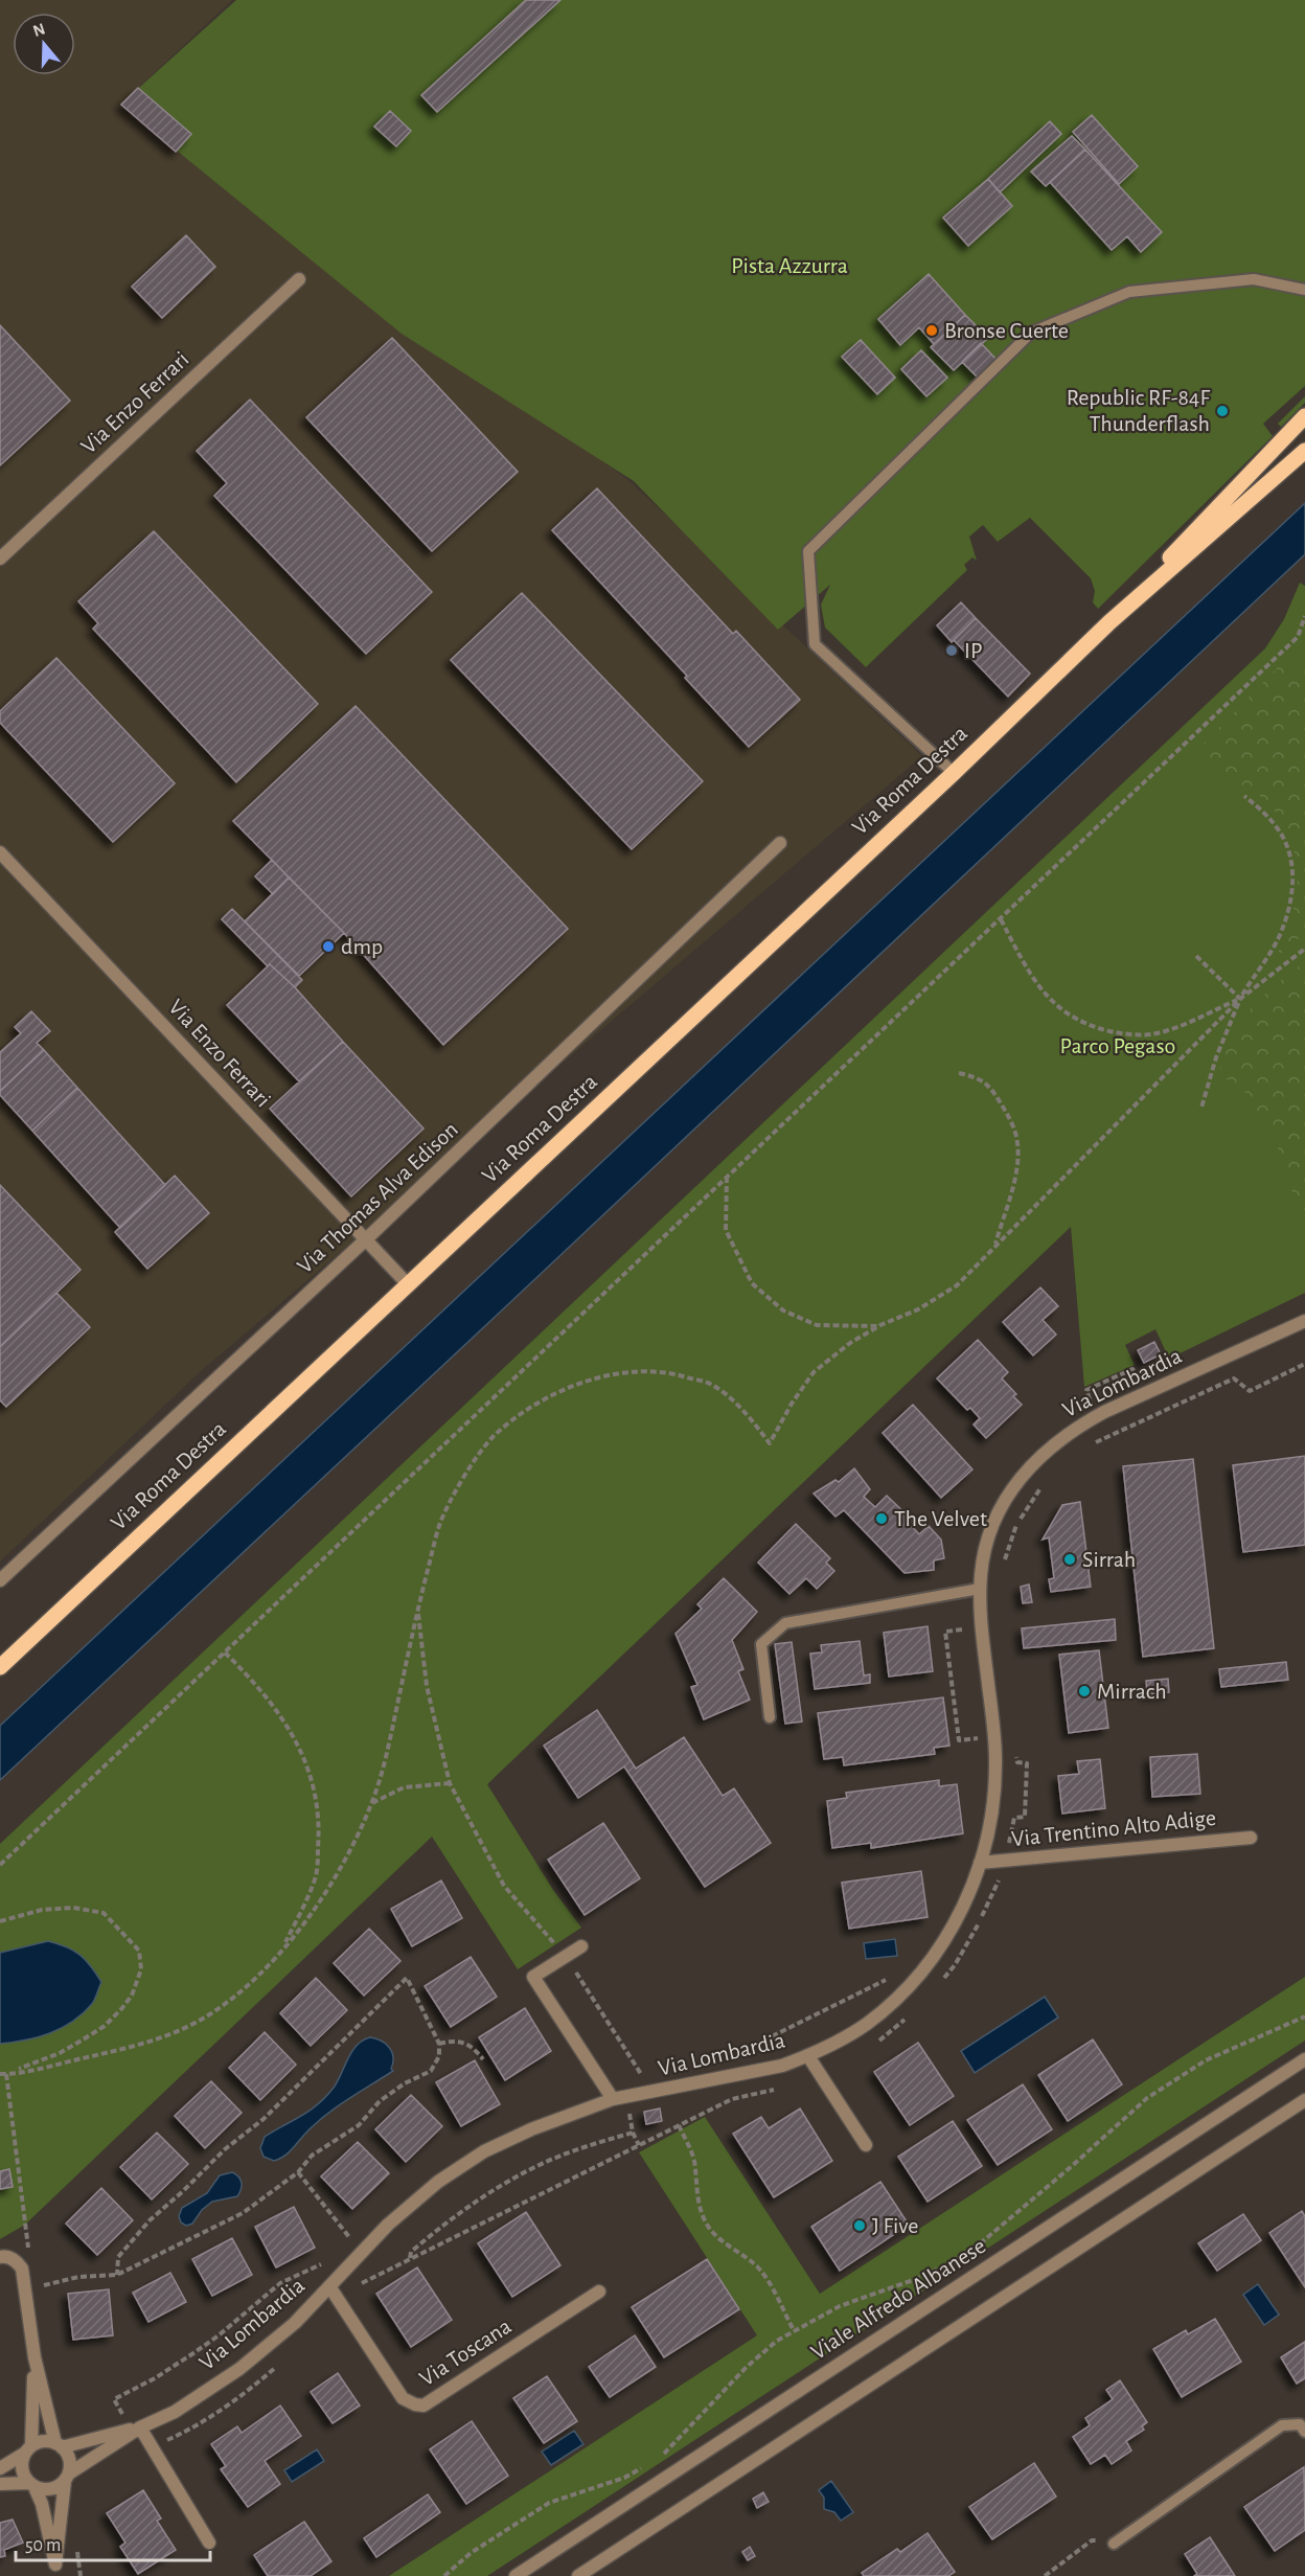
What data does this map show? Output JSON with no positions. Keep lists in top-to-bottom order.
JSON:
{
  "streets": {
    "main road": ["Via Roma Destra"],
    "street": [
      "Via Enzo Ferrari",
      "Via Thomas Alva Edison",
      "Via Lombardia",
      "Via Trentino Alto Adige",
      "Viale Alfredo Albanese",
      "Via Toscana"
    ]
  },
  "crossings": [
    ["Via Enzo Ferrari", "Via Roma Destra"],
    ["Via Enzo Ferrari", "Via Thomas Alva Edison"],
    ["Via Lombardia", "Via Trentino Alto Adige"],
    ["Via Lombardia", "Via Toscana"]
  ],
  "parks": ["Pista Azzurra", "Parco Pegaso"],
  "places": [
    "Bronse Cuerte",
    "Republic RF-84F Thunderflash",
    "IP",
    "dmp",
    "The Velvet",
    "Sirrah",
    "Mirrach",
    "J Five"
  ],
  "scale_bar": "50 m",
  "north": "top"
}
